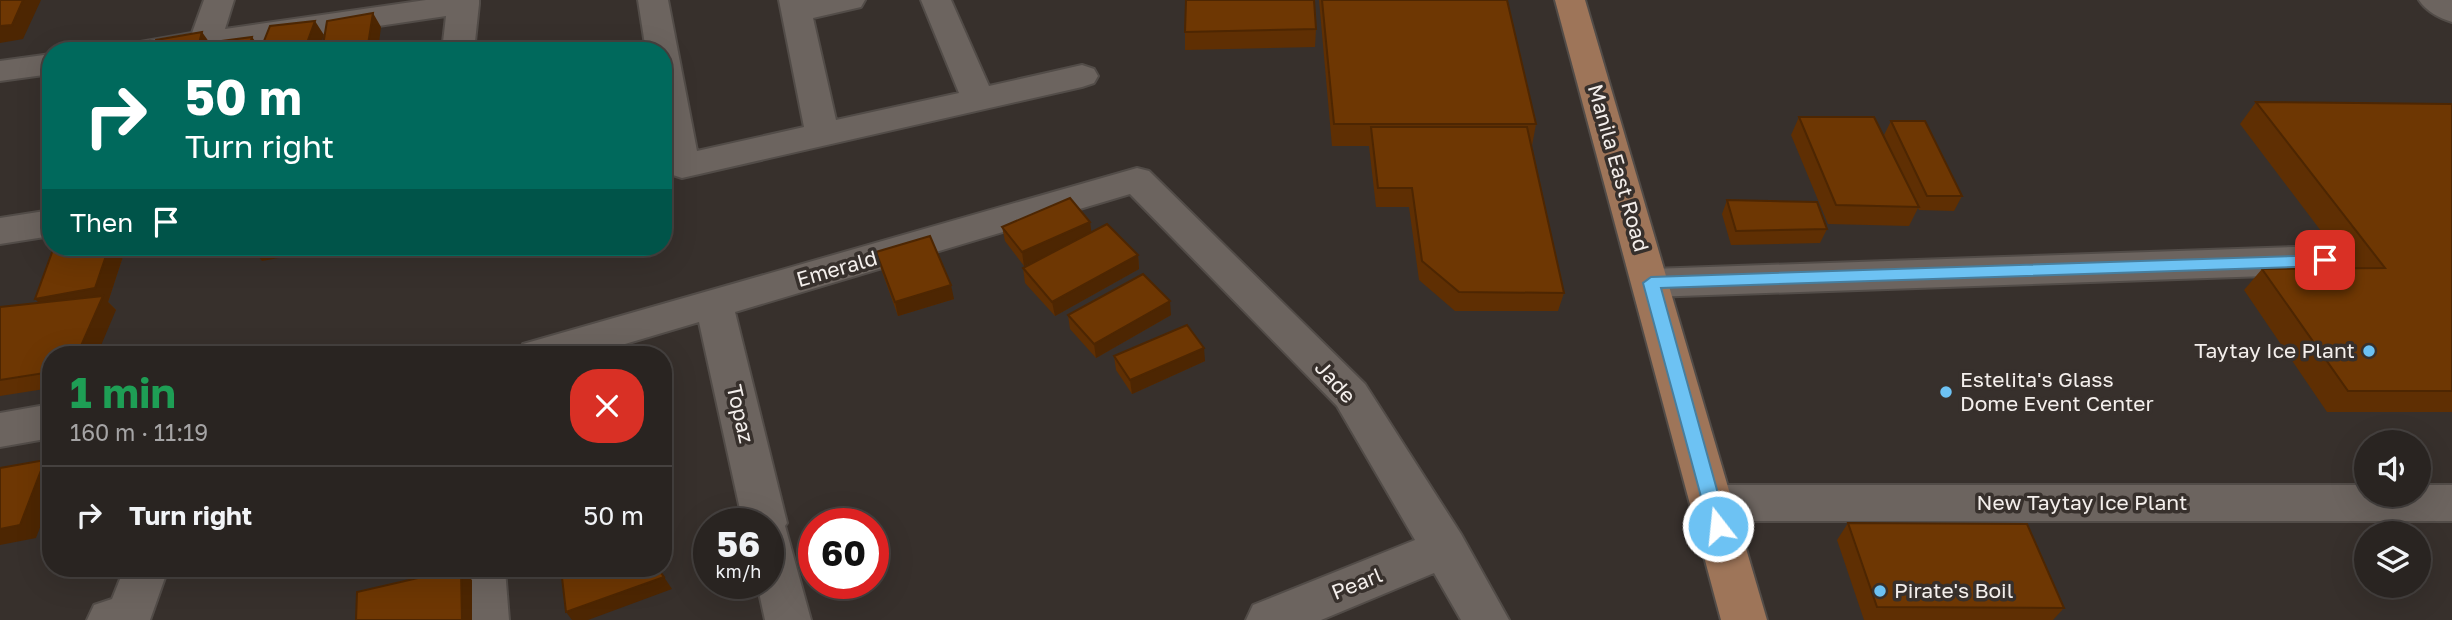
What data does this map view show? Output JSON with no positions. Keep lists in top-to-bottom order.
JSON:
{
  "streets": {
    "main road": ["Manila East Road"],
    "street": [
      "Emerald",
      "Jade",
      "Topaz",
      "New Taytay Ice Plant",
      "Pearl"
    ]
  },
  "crossings": [
    ["Manila East Road", "New Taytay Ice Plant"],
    ["Emerald", "Jade"],
    ["Emerald", "Topaz"],
    ["Jade", "Pearl"]
  ],
  "places": ["Taytay Ice Plant", "Estelita's Glass Dome Event Center", "Pirate's Boil"],
  "page": {
    "turn": ["50 m", "Turn right"],
    "then": "Then",
    "heading": ["1 min", "160 m · 11:19"],
    "list": [
      {
        "name": "Turn right",
        "value": "50 m"
      }
    ],
    "speed": "56 km/h",
    "limit": "60"
  }
}
